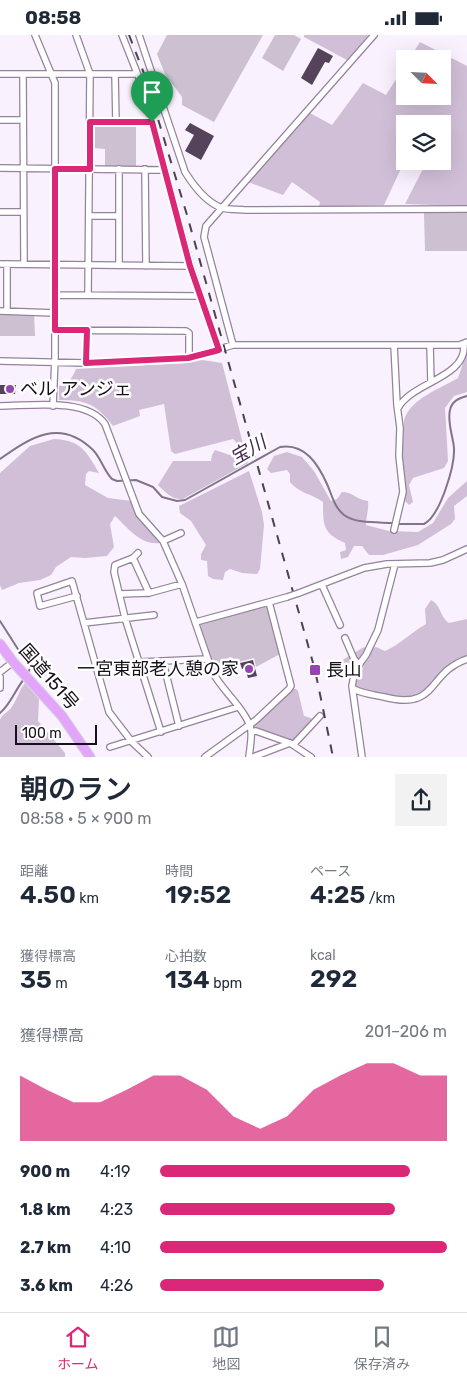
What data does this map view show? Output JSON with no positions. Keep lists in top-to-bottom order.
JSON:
{
  "streets": {
    "highway": ["国道151号"]
  },
  "water": ["宝川"],
  "places": {
    "other": ["ベル アンジェ", "一宮東部老人憩の家"],
    "transit": ["長山"]
  },
  "scale_bar": "100 m",
  "north": "bottom right",
  "page": {
    "status": "08:58",
    "scale": "100 m",
    "heading": ["朝のラン", "08:58 · 5 × 900 m"],
    "stats": [
      ["距離", "4.50 km"],
      ["時間", "19:52"],
      ["ペース", "4:25 /km"],
      ["獲得標高", "35 m"],
      ["心拍数", "134 bpm"],
      ["kcal", "292"]
    ],
    "chart": ["獲得標高", "201–206 m"],
    "list": [
      {
        "name": "900 m",
        "note": "4:19"
      },
      {
        "name": "1.8 km",
        "note": "4:23"
      },
      {
        "name": "2.7 km",
        "note": "4:10"
      },
      {
        "name": "3.6 km",
        "note": "4:26"
      }
    ],
    "tabs": ["ホーム", "地図", "保存済み"]
  }
}
